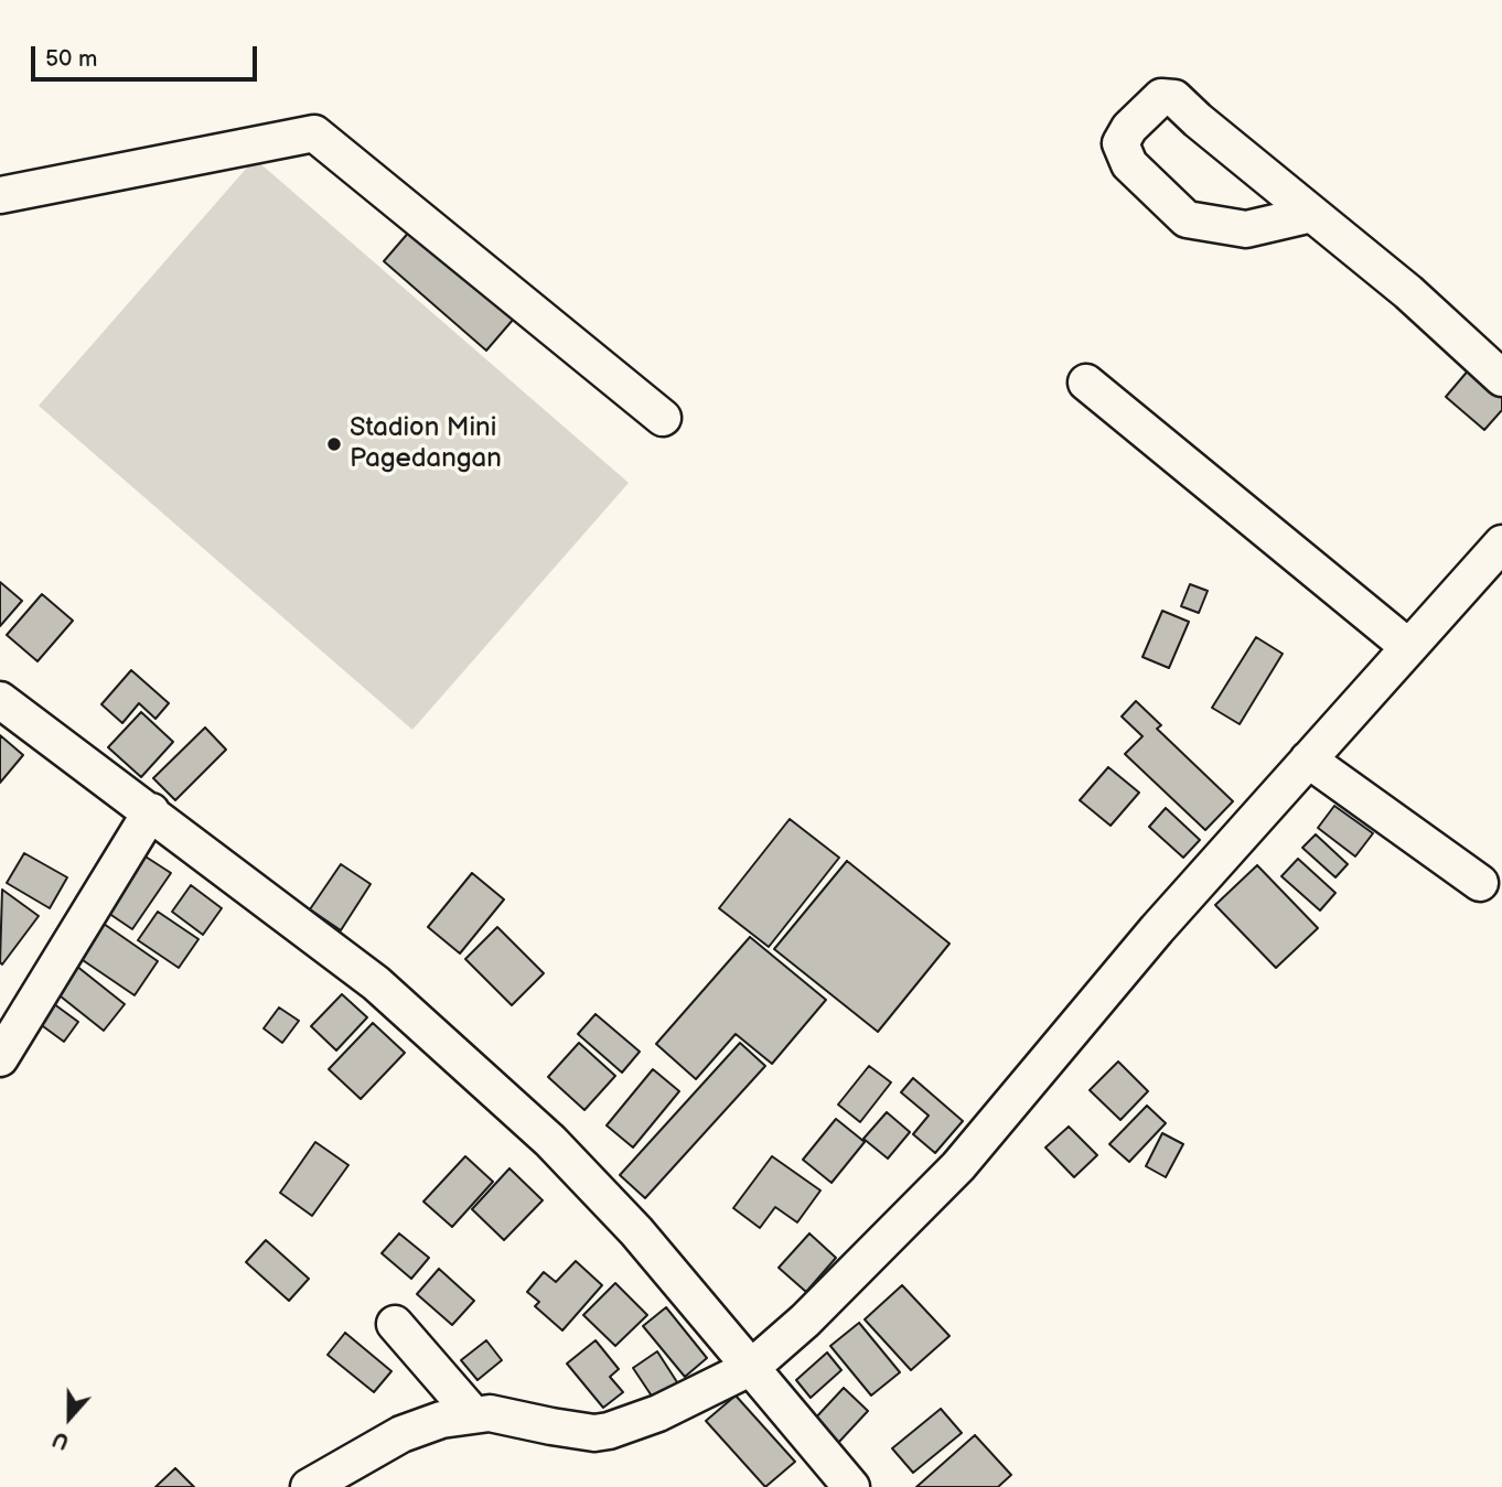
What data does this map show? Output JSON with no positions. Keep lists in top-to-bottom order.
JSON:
{
  "places": ["Stadion Mini Pagedangan"],
  "scale_bar": "50 m",
  "north": "bottom"
}
